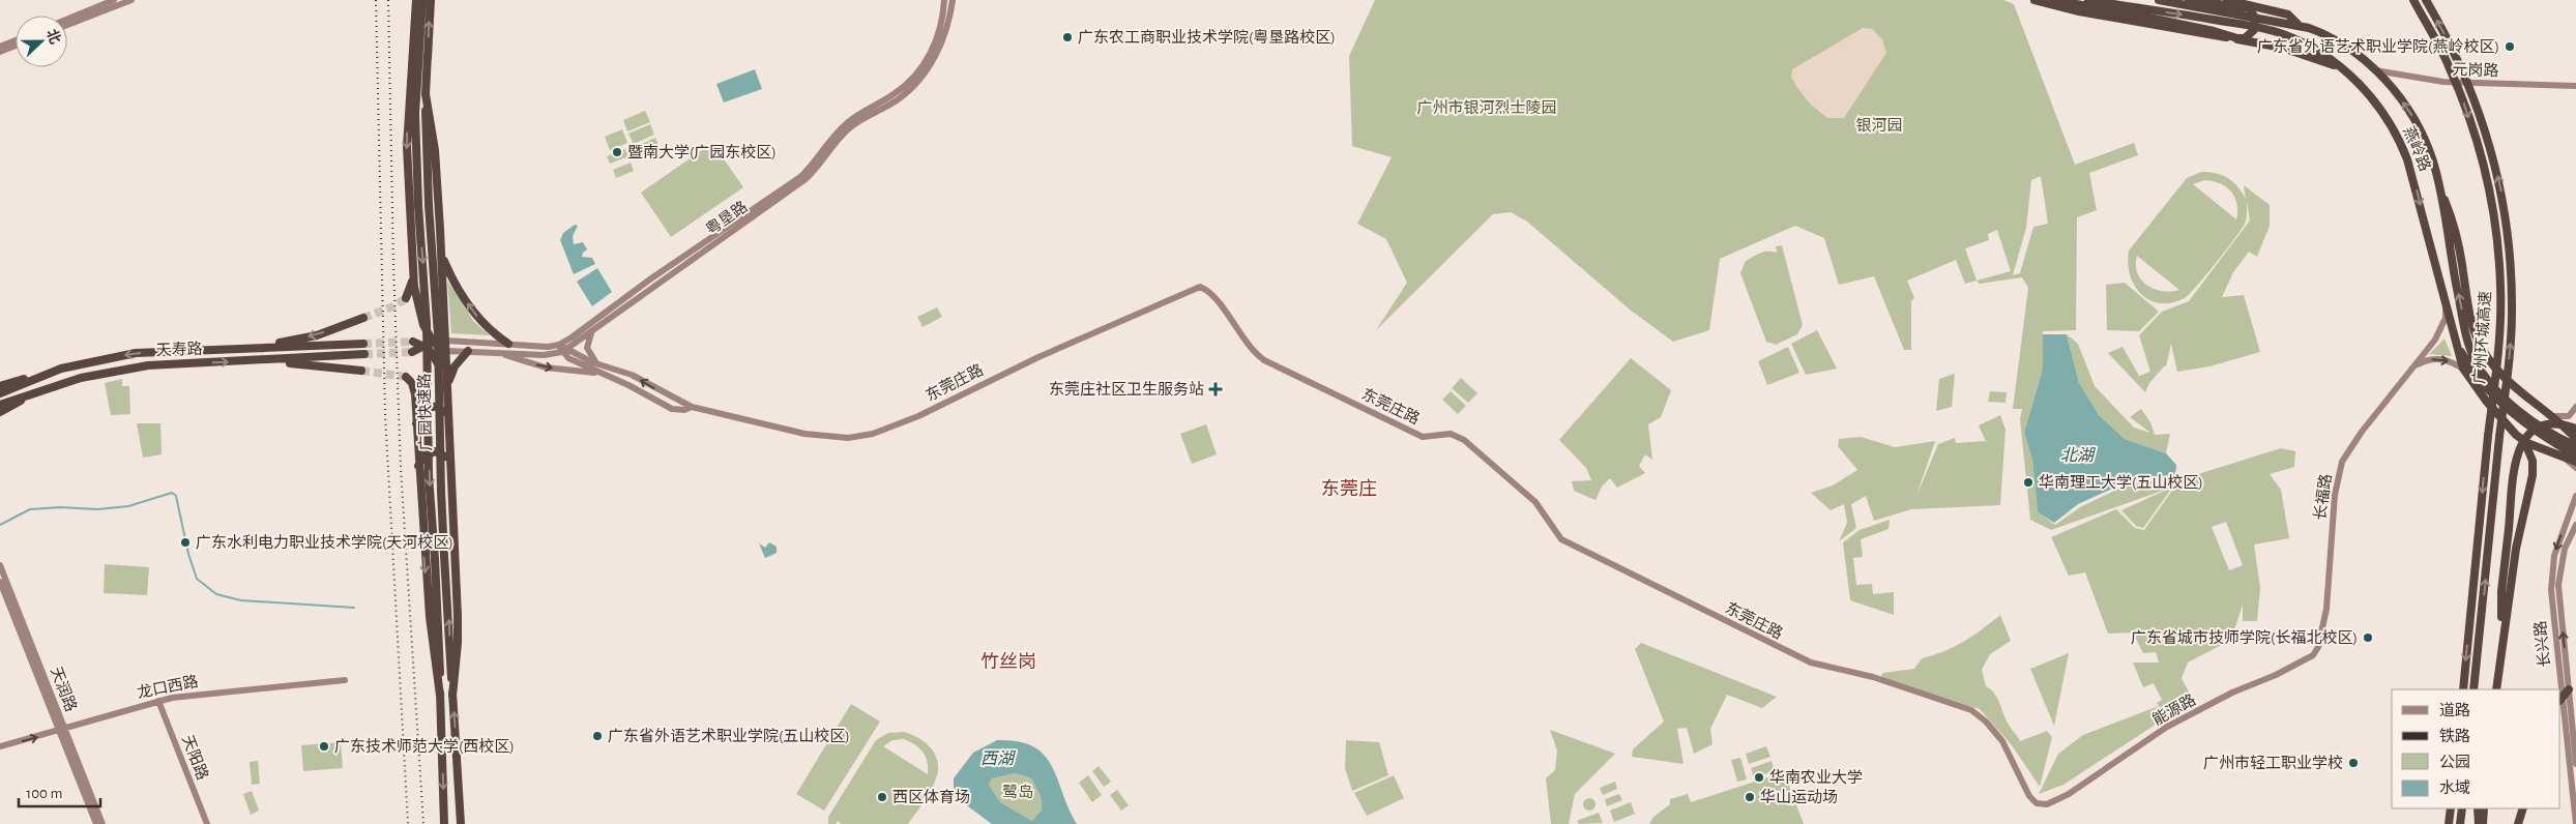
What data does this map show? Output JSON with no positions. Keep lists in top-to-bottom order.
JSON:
{
  "streets": {
    "highway": [
      "燕岭路",
      "广州环城高速",
      "天寿路",
      "广园快速路"
    ],
    "street": [
      "元岗路",
      "粤垦路",
      "东莞庄路",
      "长福路",
      "长兴路",
      "龙口西路",
      "天润路",
      "能源路",
      "天阳路"
    ]
  },
  "crossings": [
    ["元岗路", "燕岭路"],
    ["燕岭路", "长福路"],
    ["粤垦路", "东莞庄路"],
    ["东莞庄路", "能源路"],
    ["长福路", "能源路"],
    ["龙口西路", "天润路"],
    ["龙口西路", "天阳路"]
  ],
  "districts": ["东莞庄", "竹丝岗"],
  "water": ["北湖", "西湖"],
  "parks": ["广州市银河烈士陵园", "银河园", "鹭岛"],
  "places": {
    "other": [
      "广东农工商职业技术学院(粤垦路校区)",
      "广东省外语艺术职业学院(燕岭校区)",
      "暨南大学(广园东校区)",
      "华南理工大学(五山校区)",
      "广东水利电力职业技术学院(天河校区)",
      "广东省城市技师学院(长福北校区)",
      "广东省外语艺术职业学院(五山校区)",
      "广东技术师范大学(西校区)",
      "广州市轻工职业学校",
      "华南农业大学",
      "西区体育场",
      "华山运动场"
    ],
    "health": ["东莞庄社区卫生服务站"]
  },
  "legend": [
    "道路",
    "铁路",
    "公园",
    "水域"
  ],
  "scale_bar": "100 m",
  "north": "right"
}
